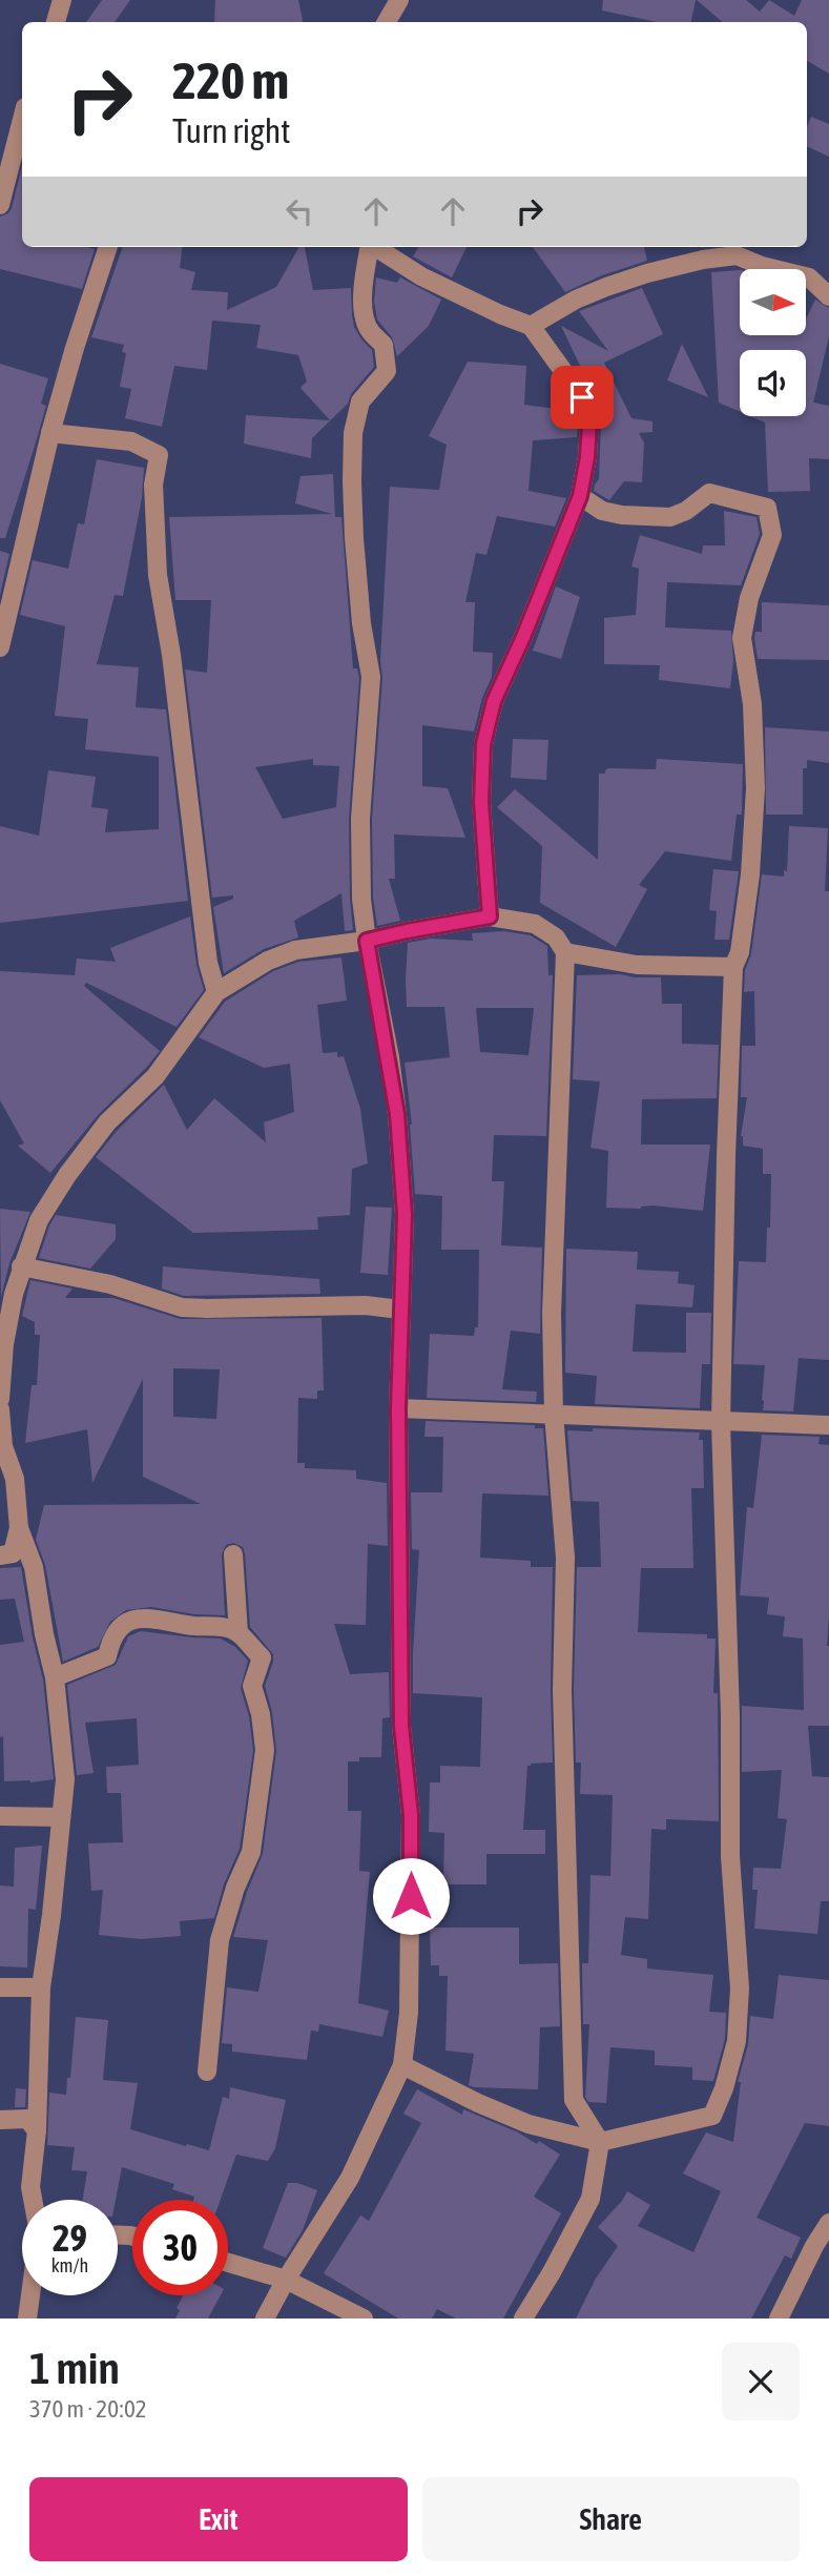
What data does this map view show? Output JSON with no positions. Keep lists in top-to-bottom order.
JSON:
{
  "north": "right",
  "page": {
    "turn": ["220 m", "Turn right"],
    "speed": "29 km/h",
    "limit": "30",
    "heading": ["1 min", "370 m · 20:02"],
    "buttons": ["Exit", "Share"]
  }
}
